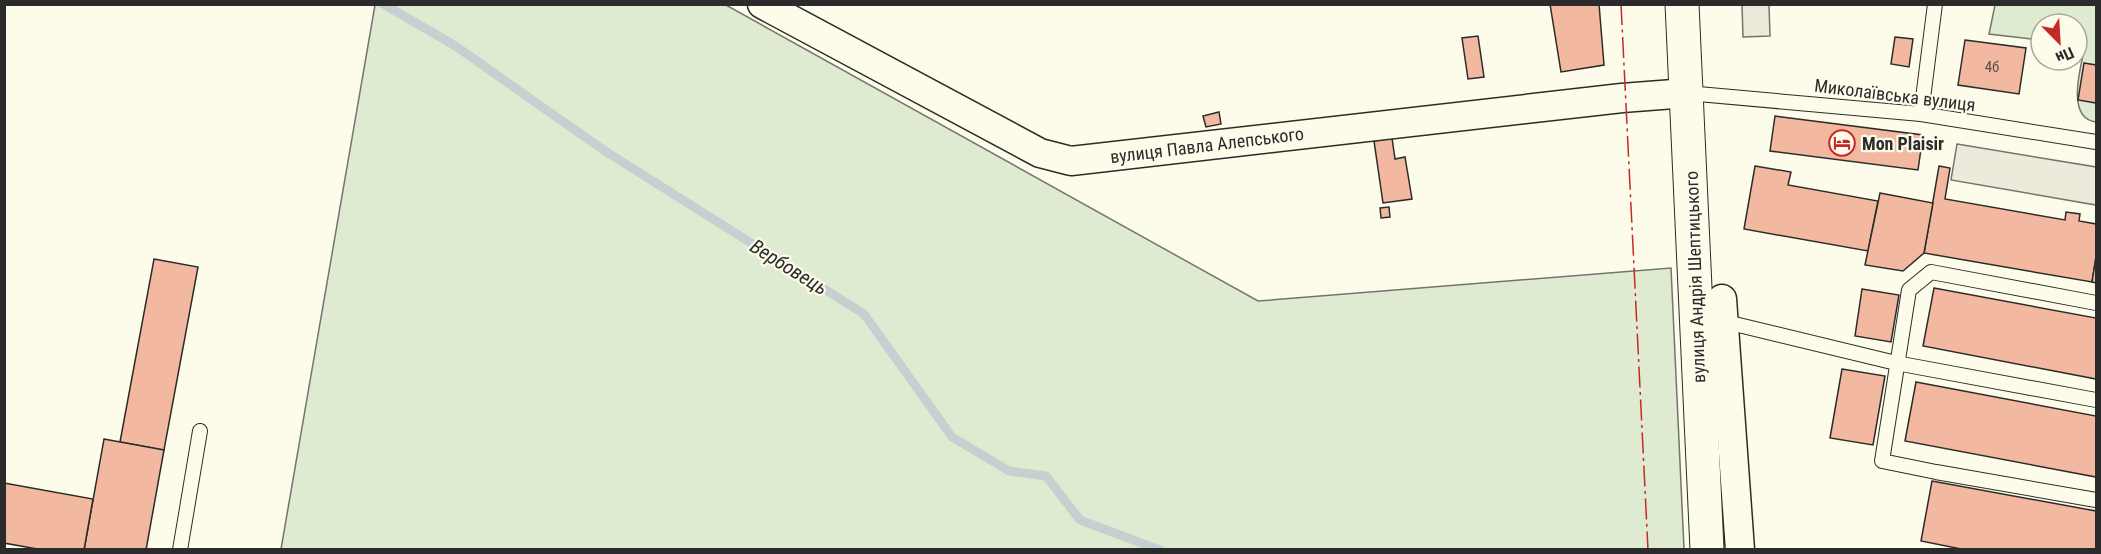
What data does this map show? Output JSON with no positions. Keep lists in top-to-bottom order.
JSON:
{
  "streets": {
    "street": ["вулиця Павла Алепського", "вулиця Андрія Шептицького"],
    "lane": ["Миколаївська вулиця"]
  },
  "crossings": [
    ["Миколаївська вулиця", "вулиця Павла Алепського"],
    ["Миколаївська вулиця", "вулиця Андрія Шептицького"],
    ["вулиця Павла Алепського", "вулиця Андрія Шептицького"]
  ],
  "water": ["Вербовець"],
  "places": {
    "hotel": ["Mon Plaisir"]
  },
  "house_numbers": ["4б"],
  "north": "bottom right"
}
